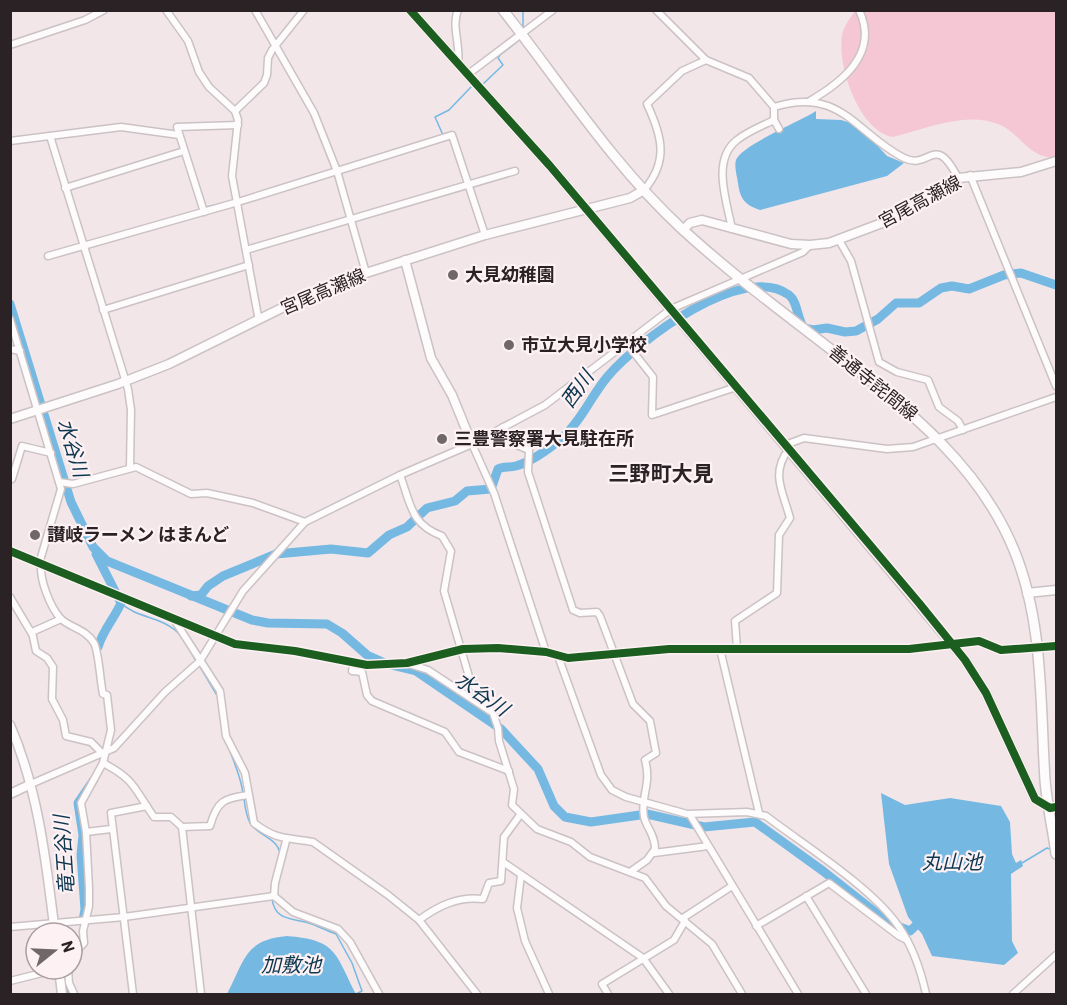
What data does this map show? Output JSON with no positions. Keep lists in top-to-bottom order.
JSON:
{
  "streets": {
    "main road": ["宮尾高瀬線", "善通寺詫間線"]
  },
  "crossings": [
    ["宮尾高瀬線", "善通寺詫間線"]
  ],
  "districts": ["三野町大見"],
  "water": [
    "西川",
    "水谷川",
    "竜王谷川",
    "丸山池",
    "加敷池"
  ],
  "places": [
    "大見幼稚園",
    "市立大見小学校",
    "三豊警察署大見駐在所",
    "讃岐ラーメン はまんど"
  ],
  "north": "right"
}
